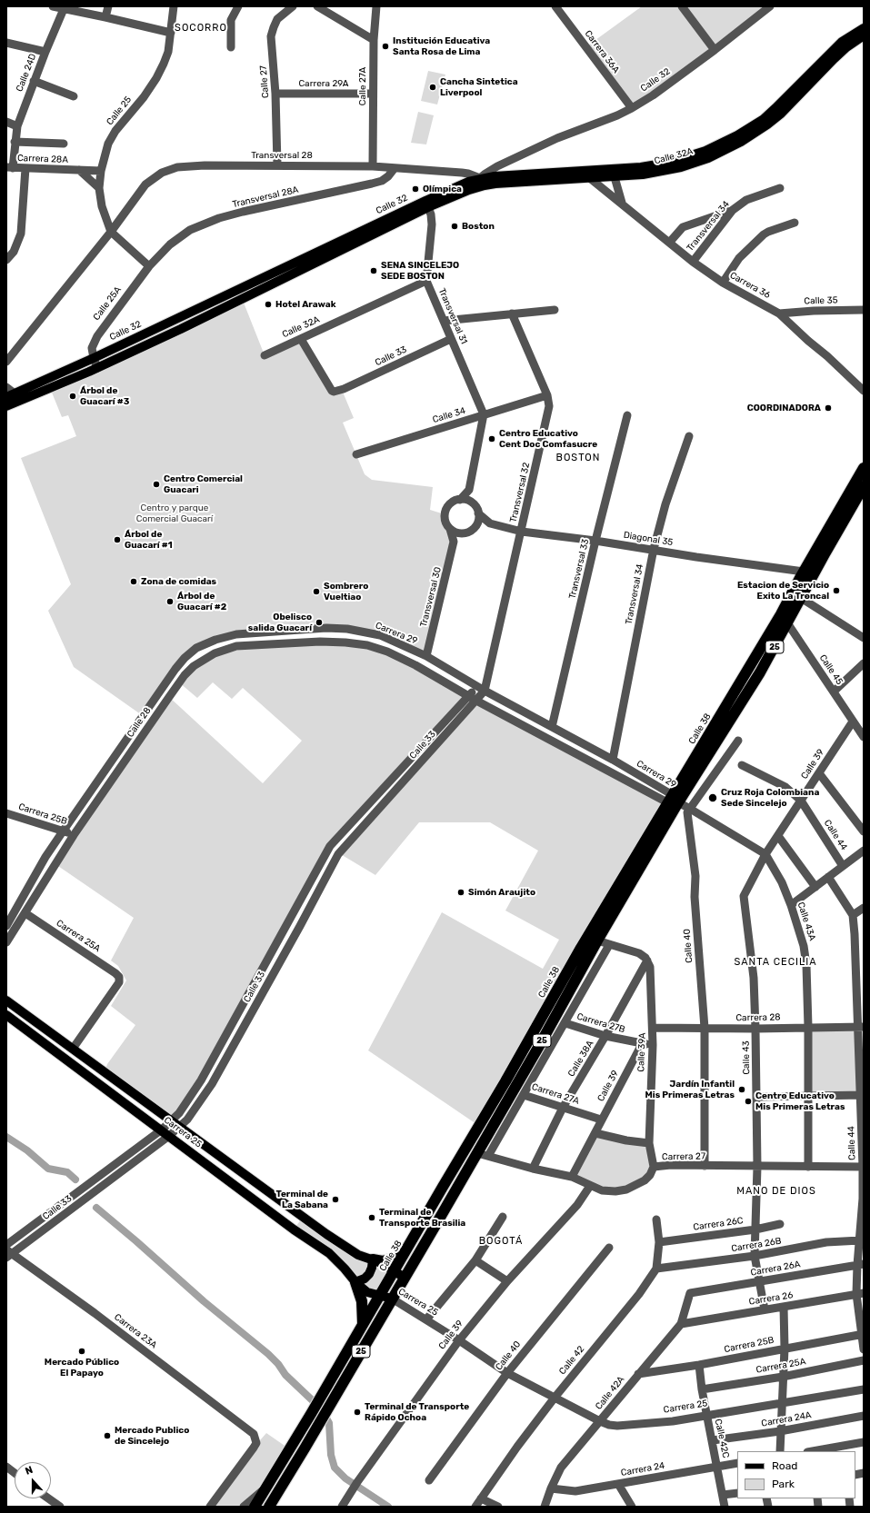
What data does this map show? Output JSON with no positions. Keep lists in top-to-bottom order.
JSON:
{
  "streets": {
    "highway": ["25", "Calle 38"],
    "main road": ["Calle 32", "Calle 32A", "Carrera 25"],
    "street": [
      "Carrera 36A",
      "Calle 24D",
      "Calle 27",
      "Carrera 29A",
      "Calle 27A",
      "Calle 25",
      "Transversal 28",
      "Carrera 28A",
      "Transversal 28A",
      "Transversal 34",
      "Carrera 36",
      "Calle 35",
      "Calle 25A",
      "Transversal 31",
      "Calle 33",
      "Calle 34",
      "Transversal 32",
      "Diagonal 35",
      "Transversal 33",
      "Transversal 30",
      "Carrera 29",
      "Calle 45",
      "Calle 28",
      "Calle 39",
      "Carrera 25B",
      "Calle 44",
      "Calle 43A",
      "Carrera 25A",
      "Calle 40",
      "Carrera 28",
      "Carrera 27B",
      "Calle 39A",
      "Calle 43",
      "Calle 38A",
      "Carrera 27A",
      "Carrera 27",
      "Carrera 26C",
      "Carrera 26B",
      "Carrera 26A",
      "Carrera 26",
      "Carrera 23A",
      "Calle 42",
      "Calle 42A",
      "Carrera 24A",
      "Calle 42C",
      "Carrera 24"
    ]
  },
  "crossings": [
    ["Carrera 36A", "Calle 32"],
    ["Calle 24D", "Carrera 28A"],
    ["Calle 32", "Transversal 28"],
    ["Calle 32", "Calle 32A"],
    ["Calle 32", "Calle 25A"],
    ["Calle 32", "Transversal 31"],
    ["Calle 27", "Carrera 29A"],
    ["Calle 27", "Transversal 28"],
    ["Carrera 29A", "Calle 27A"],
    ["Calle 27A", "Transversal 28"],
    ["Calle 25", "Transversal 28"],
    ["Calle 25", "Carrera 28A"],
    ["Calle 25", "Transversal 28A"],
    ["Calle 25", "Calle 25A"],
    ["Transversal 28", "Calle 32A"],
    ["Transversal 28", "Transversal 28A"],
    ["Calle 32A", "Carrera 36"],
    ["Calle 32A", "Transversal 31"],
    ["Calle 32A", "Calle 33"],
    ["Transversal 28A", "Calle 25A"],
    ["Transversal 34", "Carrera 36"],
    ["Transversal 34", "Diagonal 35"],
    ["Transversal 34", "Carrera 29"],
    ["Carrera 36", "Calle 35"],
    ["Transversal 31", "Calle 33"],
    ["Transversal 31", "Calle 34"],
    ["Calle 33", "Transversal 32"],
    ["Calle 33", "Carrera 29"],
    ["Calle 33", "Carrera 25"],
    ["Calle 33", "Carrera 23A"],
    ["Calle 34", "Transversal 32"],
    ["Transversal 32", "Diagonal 35"],
    ["Transversal 32", "Carrera 29"],
    ["Diagonal 35", "Transversal 33"],
    ["Diagonal 35", "Transversal 30"],
    ["Diagonal 35", "Calle 38"],
    ["Transversal 33", "Carrera 29"],
    ["Transversal 30", "Carrera 29"],
    ["Carrera 29", "Calle 28"],
    ["Carrera 29", "Calle 38"],
    ["Carrera 29", "Calle 43A"],
    ["Calle 45", "Calle 38"],
    ["Calle 45", "Calle 39"],
    ["Calle 28", "Carrera 25B"],
    ["Calle 28", "Carrera 25A"],
    ["Calle 38", "Calle 43A"],
    ["Calle 38", "Carrera 25"],
    ["Calle 38", "Carrera 27"],
    ["Calle 39", "Calle 44"],
    ["Calle 39", "Calle 43A"],
    ["Calle 39", "Carrera 27B"],
    ["Calle 39", "Calle 43"],
    ["Calle 39", "Carrera 27A"],
    ["Calle 39", "Carrera 25"],
    ["Calle 39", "Carrera 27"],
    ["Carrera 25B", "Calle 44"],
    ["Carrera 25B", "Calle 42A"],
    ["Carrera 25B", "Calle 42C"],
    ["Calle 44", "Carrera 28"],
    ["Calle 44", "Carrera 27"],
    ["Calle 44", "Carrera 26B"],
    ["Calle 44", "Carrera 26A"],
    ["Calle 44", "Carrera 26"],
    ["Calle 43A", "Calle 40"],
    ["Calle 43A", "Carrera 28"],
    ["Calle 43A", "Calle 43"],
    ["Calle 43A", "Carrera 27"],
    ["Carrera 25A", "Carrera 25"],
    ["Carrera 25A", "Calle 42C"],
    ["Calle 40", "Carrera 28"],
    ["Calle 40", "Carrera 25"],
    ["Calle 40", "Carrera 27"],
    ["Carrera 28", "Calle 39A"],
    ["Carrera 28", "Calle 43"],
    ["Carrera 27B", "Calle 39A"],
    ["Carrera 27B", "Calle 38A"],
    ["Calle 39A", "Calle 38A"],
    ["Calle 39A", "Carrera 27"],
    ["Calle 43", "Carrera 27"],
    ["Calle 43", "Carrera 26C"],
    ["Calle 43", "Carrera 26B"],
    ["Calle 43", "Carrera 26A"],
    ["Calle 43", "Carrera 26"],
    ["Calle 38A", "Carrera 27A"],
    ["Calle 38A", "Carrera 27"],
    ["Carrera 25", "Calle 42"],
    ["Carrera 25", "Calle 42A"],
    ["Carrera 25", "Calle 42C"],
    ["Carrera 26C", "Calle 42"],
    ["Carrera 26B", "Calle 42"],
    ["Carrera 26A", "Calle 42A"],
    ["Carrera 26", "Calle 42A"],
    ["Calle 42A", "Carrera 24"],
    ["Carrera 24A", "Calle 42C"],
    ["Calle 42C", "Carrera 24"]
  ],
  "districts": [
    "SOCORRO",
    "BOSTON",
    "SANTA CECILIA",
    "MANO DE DIOS",
    "BOGOTÁ"
  ],
  "parks": ["Centro y parque Comercial Guacarí"],
  "places": [
    "Institución Educativa Santa Rosa de Lima",
    "Cancha Sintetica Liverpool",
    "Olímpica",
    "Boston",
    "SENA SINCELEJO SEDE BOSTON",
    "Hotel Arawak",
    "Árbol de Guacarí #3",
    "COORDINADORA",
    "Centro Educativo Cent Doc Comfasucre",
    "Centro Comercial Guacari",
    "Árbol de Guacarí #1",
    "Zona de comidas",
    "Estacion de Servicio Exito La Troncal",
    "Sombrero Vueltiao",
    "Árbol de Guacarí #2",
    "Obelisco salida Guacarí",
    "Cruz Roja Colombiana Sede Sincelejo",
    "Simón Araujito",
    "Jardín Infantil Mis Primeras Letras",
    "Centro Educativo Mis Primeras Letras",
    "Terminal de La Sabana",
    "Terminal de Transporte Brasilia",
    "Mercado Público El Papayo",
    "Terminal de Transporte Rápido Ochoa",
    "Mercado Publico de Sincelejo"
  ],
  "legend": ["Road", "Park"],
  "north": "top"
}
